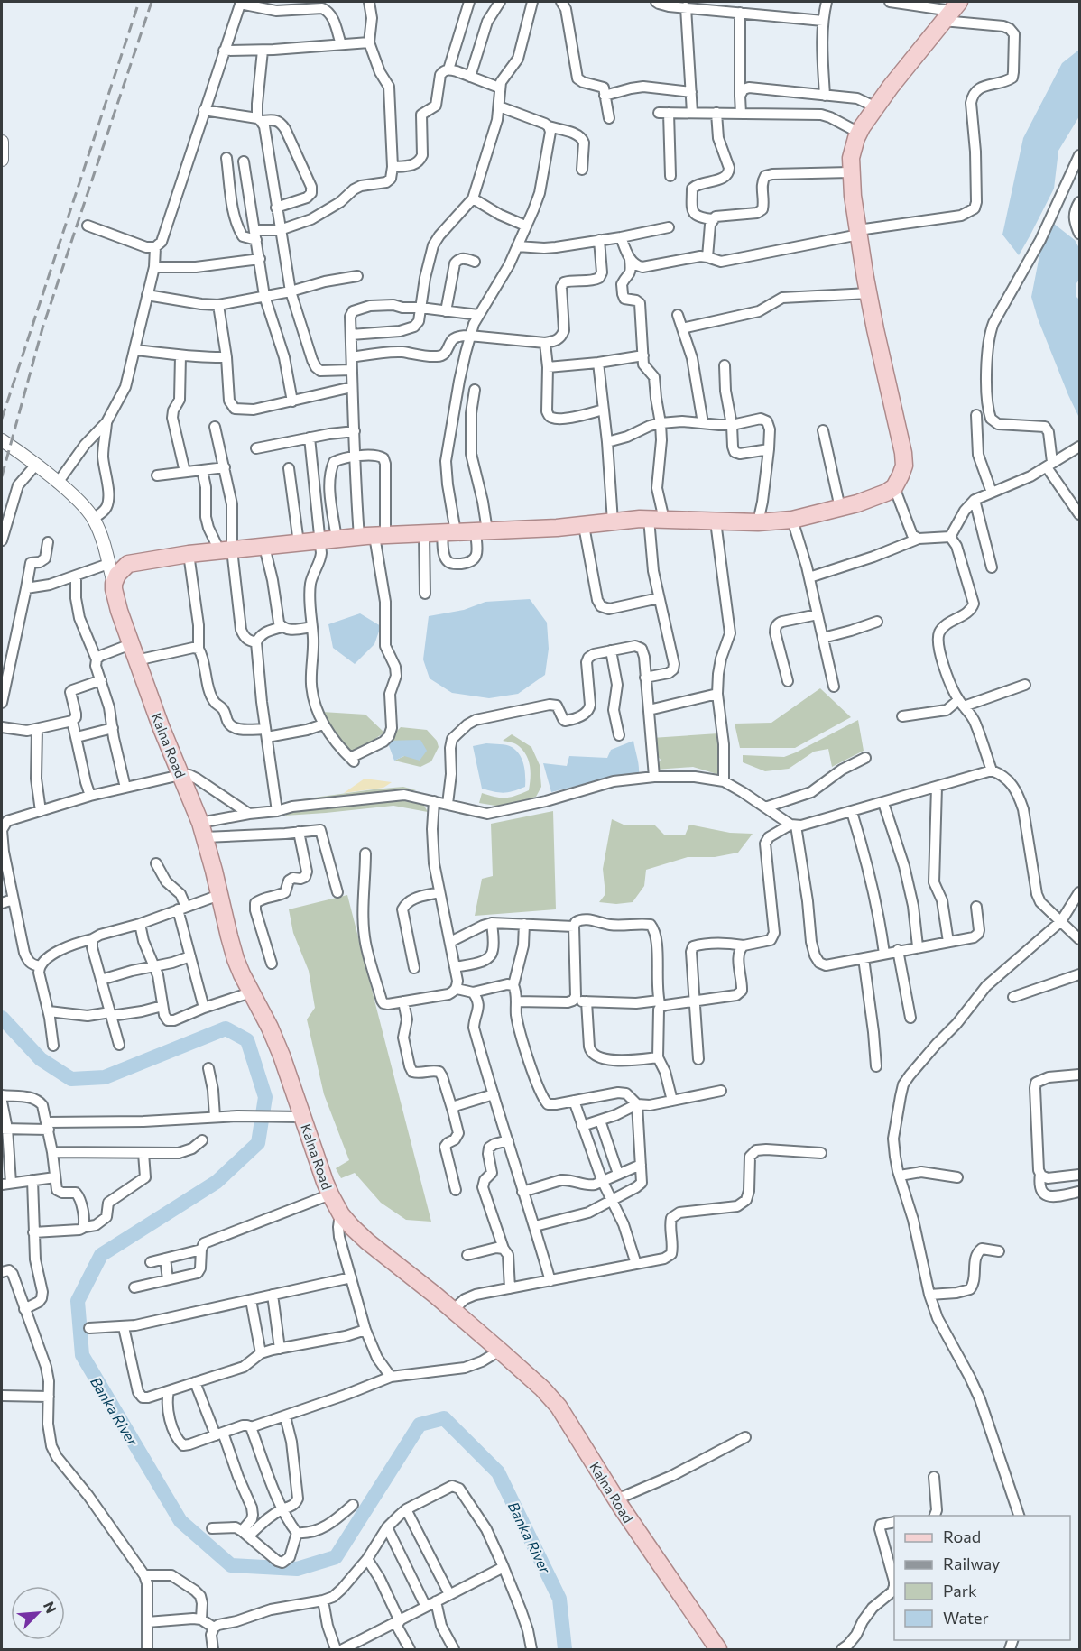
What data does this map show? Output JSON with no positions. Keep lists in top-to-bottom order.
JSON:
{
  "streets": {
    "main road": ["Kalna Road"]
  },
  "water": ["Banka River"],
  "legend": [
    "Road",
    "Railway",
    "Park",
    "Water"
  ],
  "north": "top right"
}
